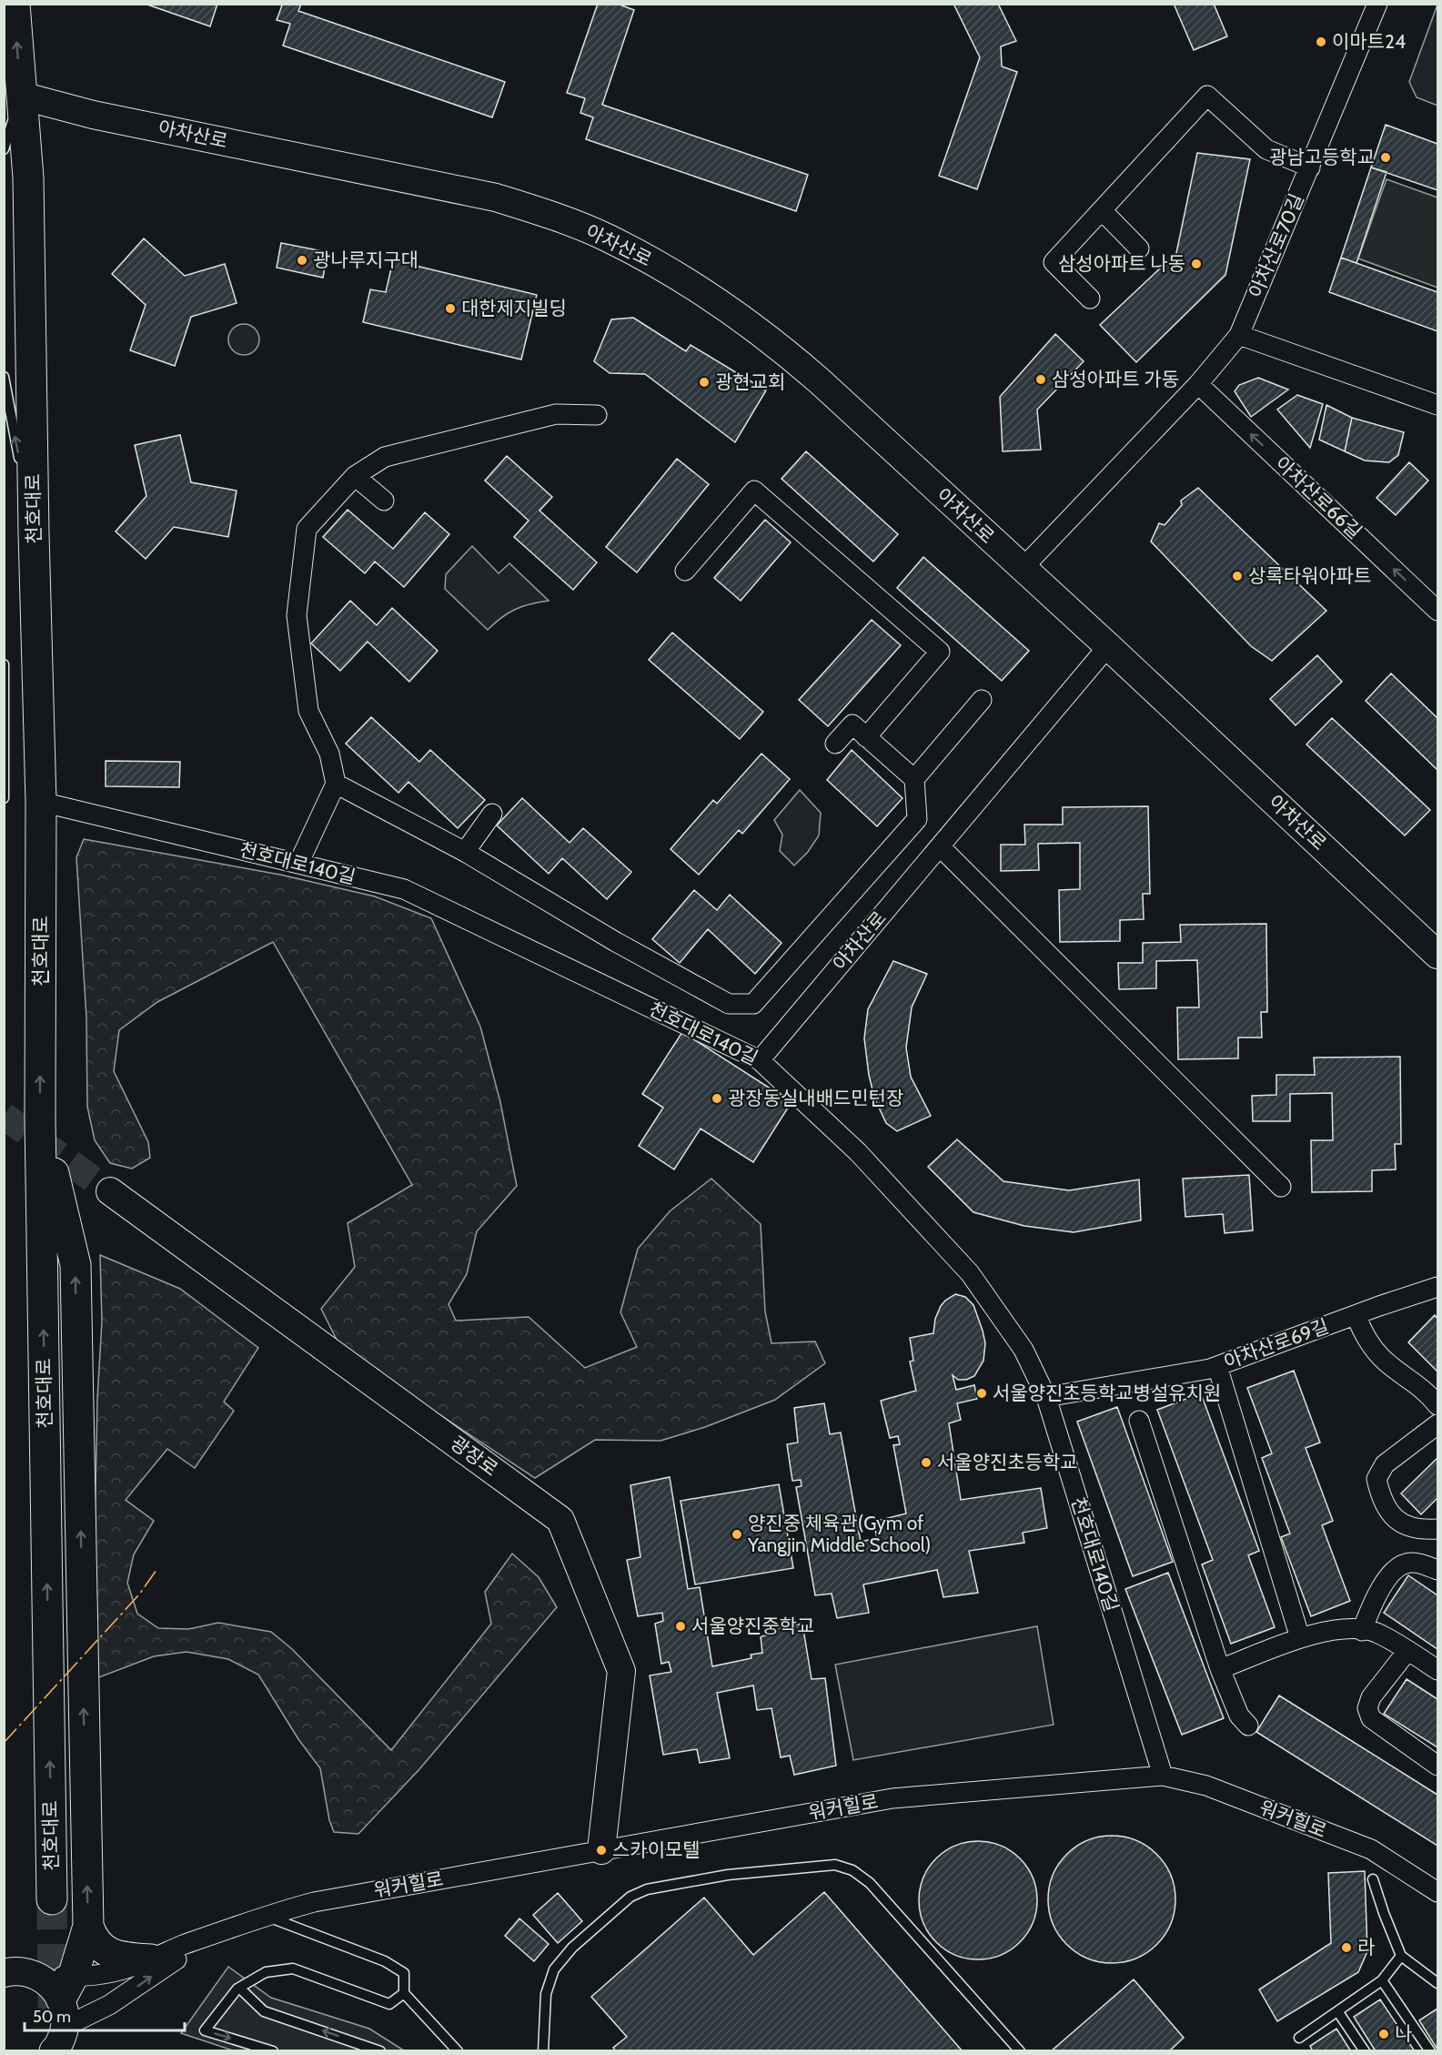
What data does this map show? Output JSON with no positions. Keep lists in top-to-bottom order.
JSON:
{
  "streets": {
    "main road": ["아차산로", "천호대로", "광장로"],
    "street": [
      "아차산로70길",
      "아차산로66길",
      "천호대로140길",
      "아차산로69길",
      "워커힐로"
    ]
  },
  "crossings": [
    ["아차산로", "아차산로70길"],
    ["아차산로", "천호대로"],
    ["아차산로", "천호대로140길"],
    ["아차산로70길", "아차산로66길"],
    ["천호대로", "천호대로140길"],
    ["천호대로140길", "아차산로69길"],
    ["천호대로140길", "워커힐로"],
    ["광장로", "워커힐로"]
  ],
  "places": [
    "이마트24",
    "광남고등학교",
    "광나루지구대",
    "삼성아파트 나동",
    "대한제지빌딩",
    "삼성아파트 가동",
    "광현교회",
    "상록타워아파트",
    "광장동실내배드민턴장",
    "서울양진초등학교병설유치원",
    "서울양진초등학교",
    "양진중 체육관(Gym of Yangjin Middle School)",
    "서울양진중학교",
    "스카이모텔",
    "라",
    "나"
  ],
  "scale_bar": "50 m"
}
